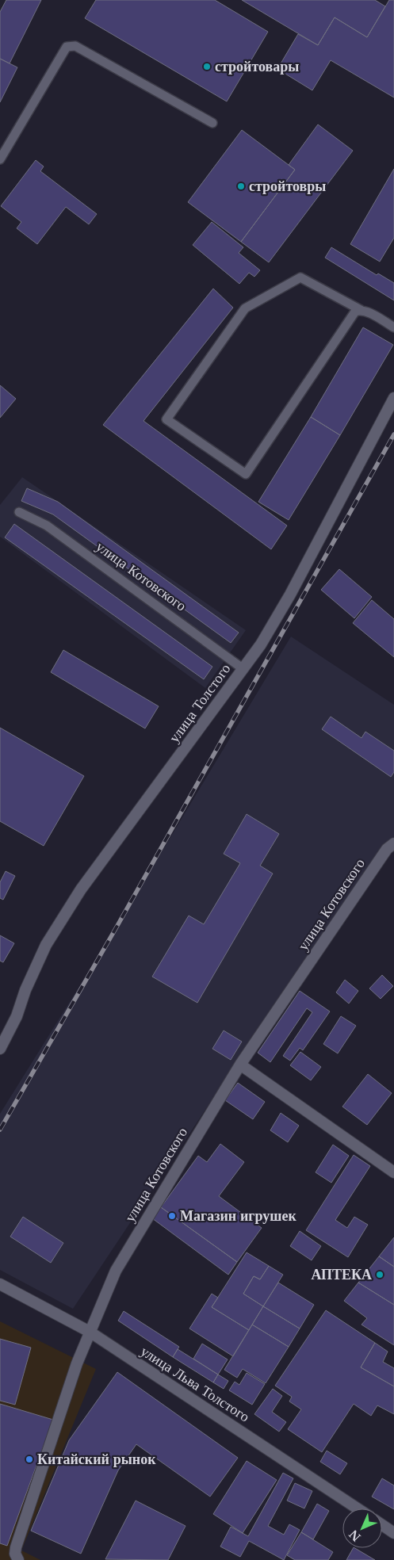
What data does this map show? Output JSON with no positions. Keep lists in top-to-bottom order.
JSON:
{
  "streets": {
    "street": ["улица Котовского", "улица Толстого", "улица Льва Толстого"]
  },
  "crossings": [
    ["улица Котовского", "улица Толстого"],
    ["улица Котовского", "улица Льва Толстого"]
  ],
  "places": [
    "стройтовары",
    "стройтовры",
    "Магазин игрушек",
    "АПТЕКА",
    "Китайский рынок"
  ],
  "north": "bottom left"
}
